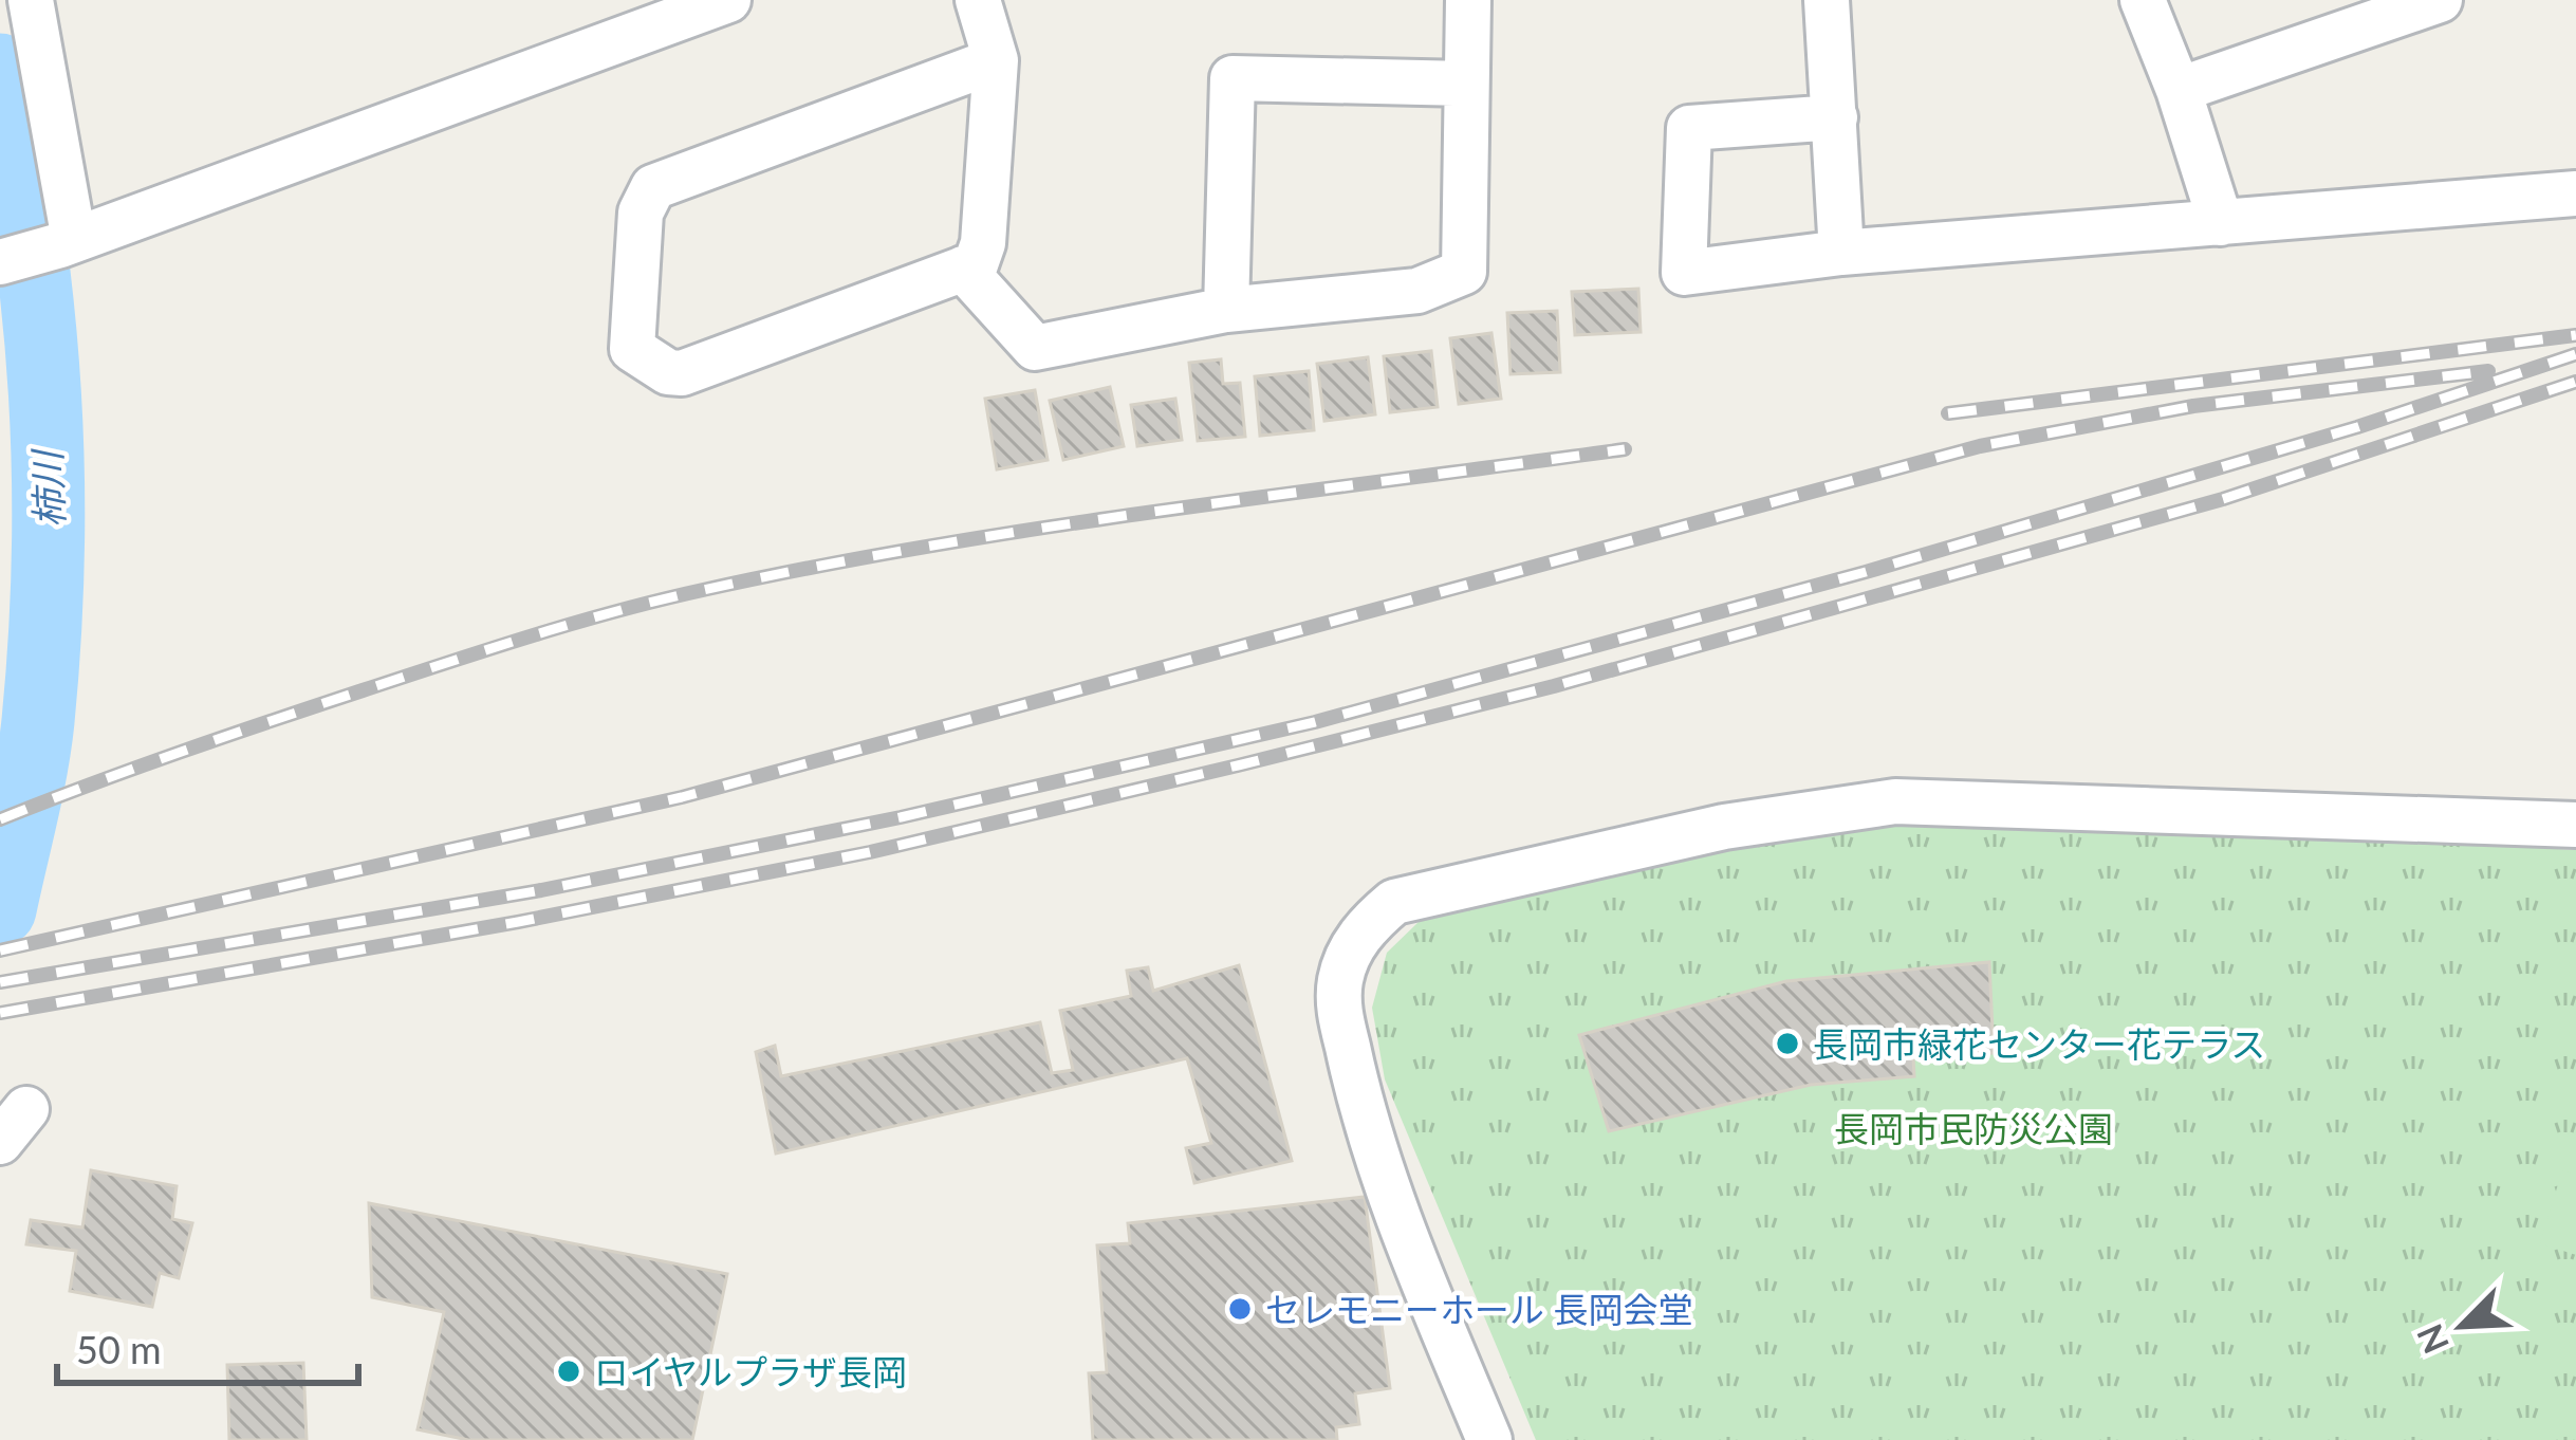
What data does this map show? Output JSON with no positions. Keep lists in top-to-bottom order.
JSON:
{
  "water": ["柿川"],
  "parks": ["長岡市民防災公園"],
  "places": ["長岡市緑花センター花テラス", "セレモニーホール 長岡会堂", "ロイヤルプラザ長岡"],
  "scale_bar": "50 m",
  "north": "bottom left"
}
